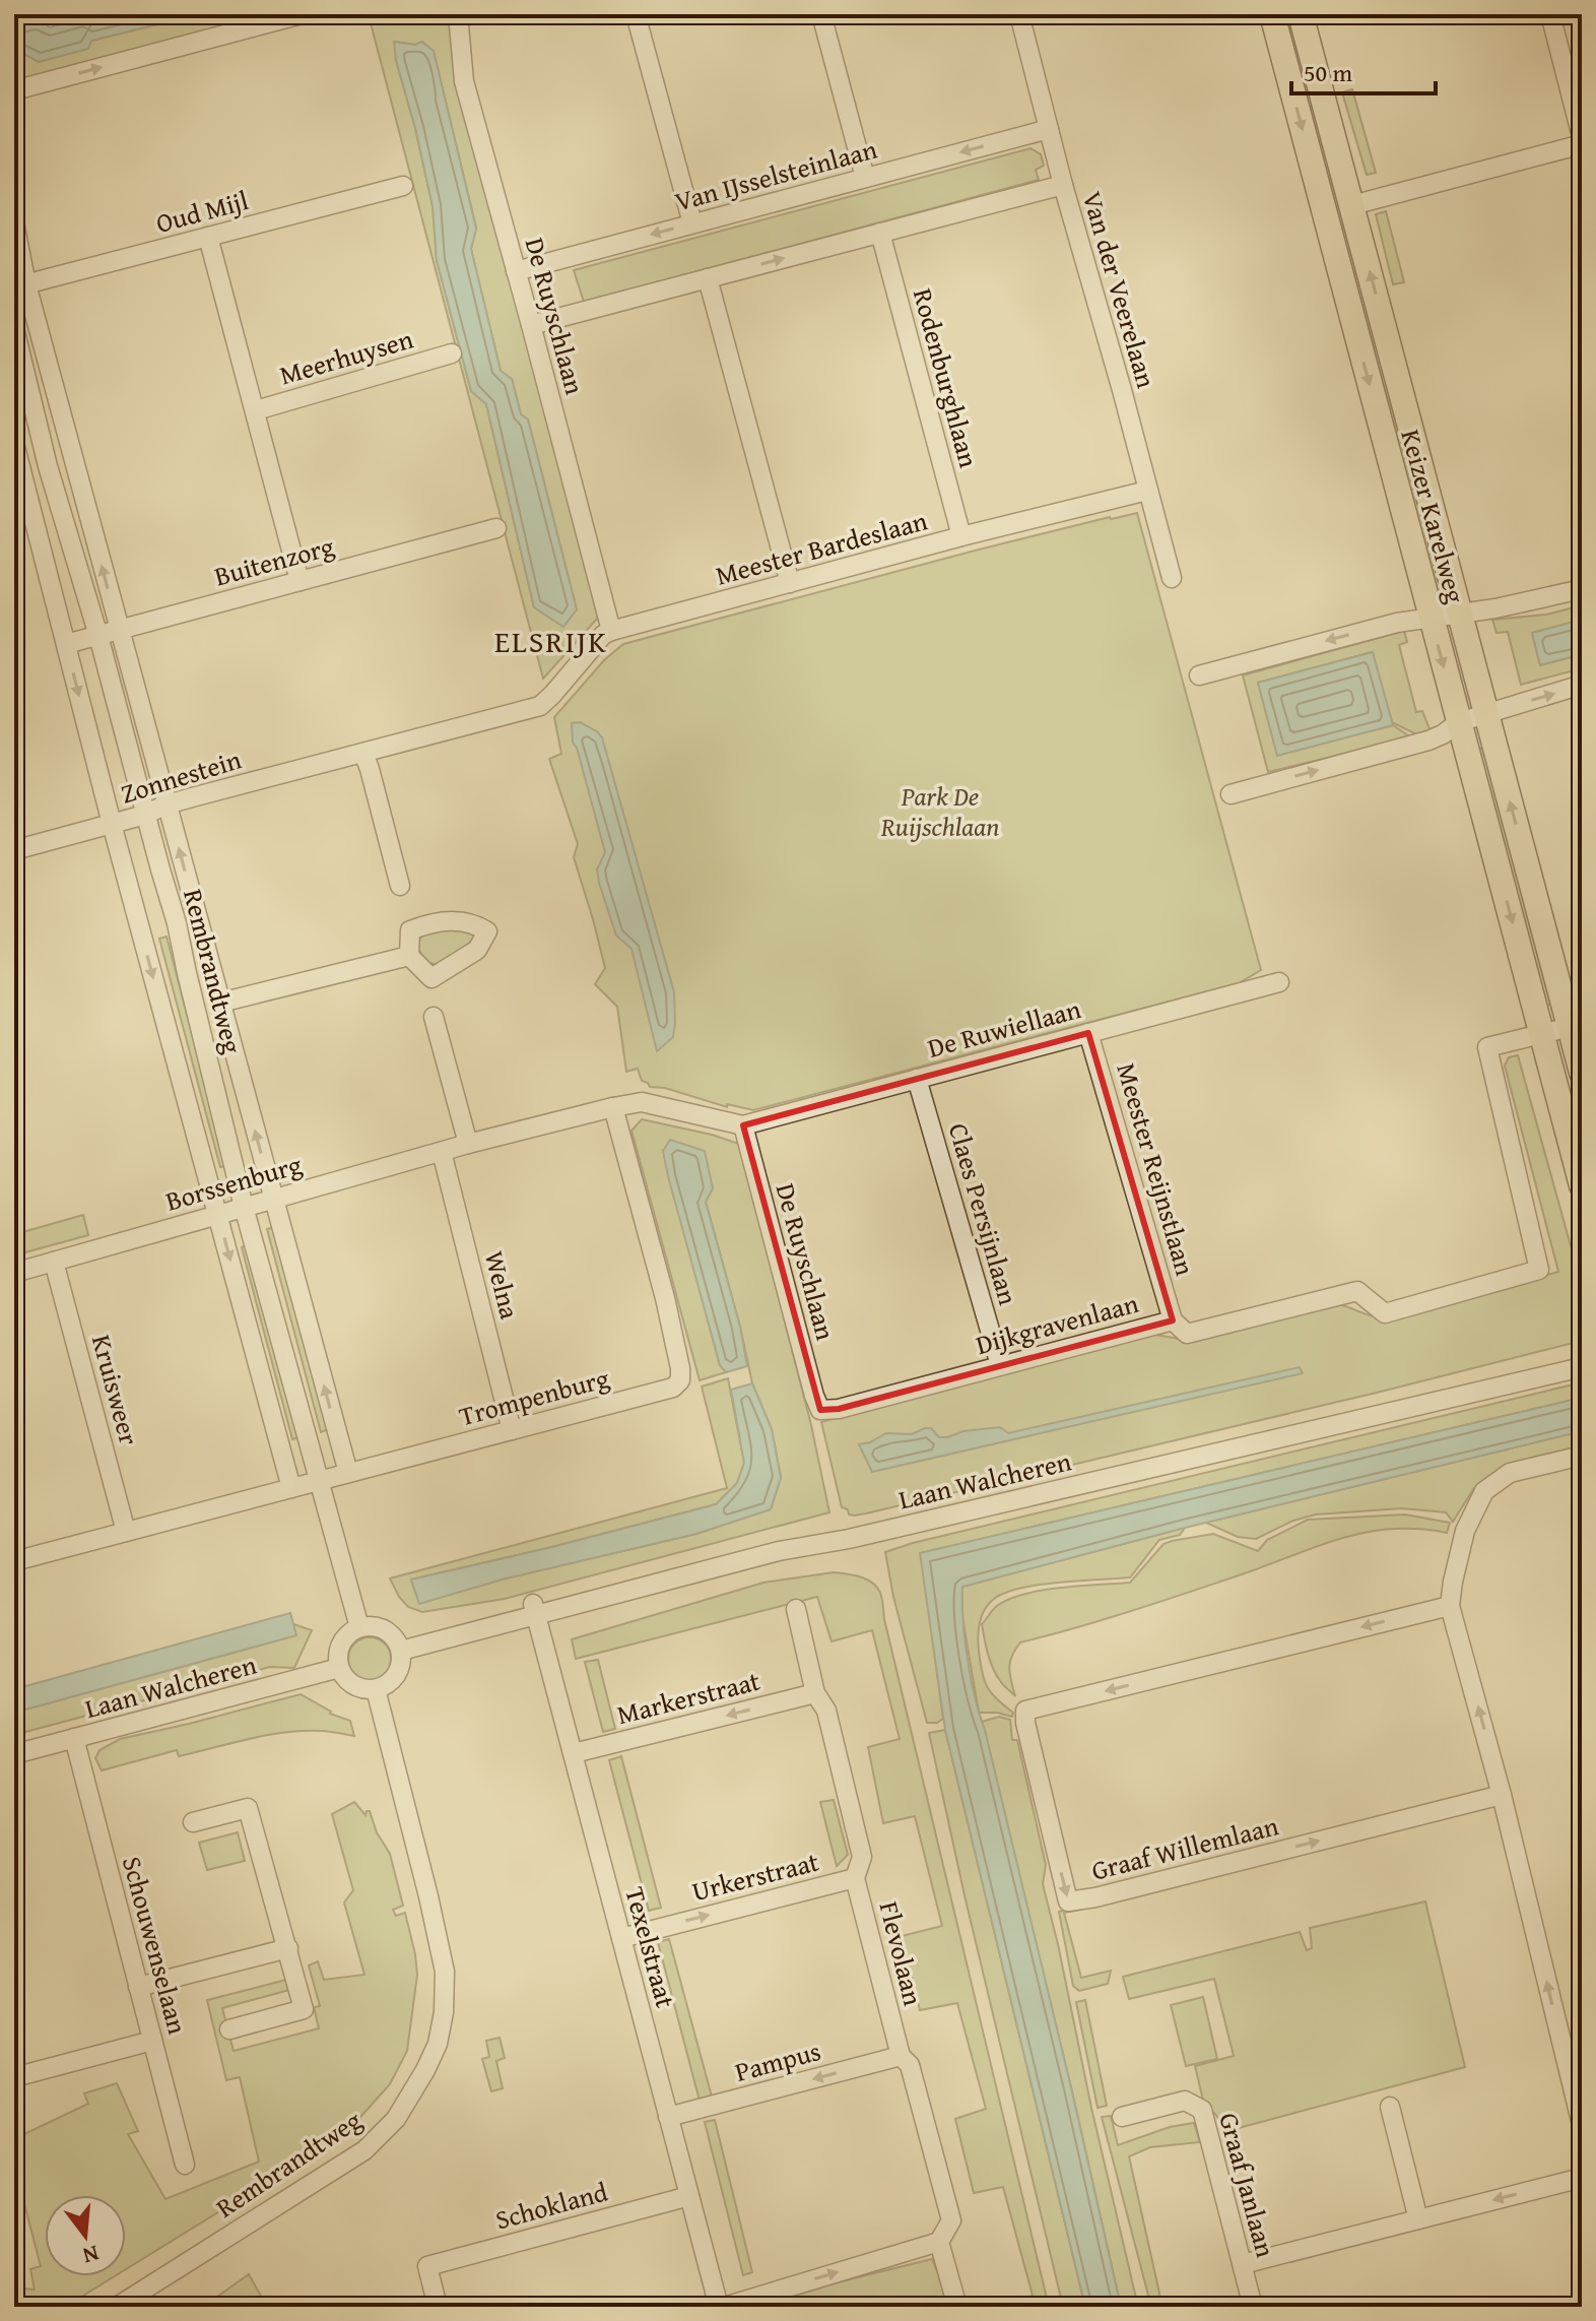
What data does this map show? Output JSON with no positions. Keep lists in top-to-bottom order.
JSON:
{
  "streets": {
    "main road": ["Keizer Karelweg"],
    "street": [
      "Van IJsselsteinlaan",
      "Oud Mijl",
      "Van der Veerelaan",
      "De Ruyschlaan",
      "Meerhuysen",
      "Rodenburghlaan",
      "Meester Bardeslaan",
      "Buitenzorg",
      "Zonnestein",
      "Rembrandtweg",
      "De Ruwiellaan",
      "Meester Reijnstlaan",
      "Borssenburg",
      "Claes Persijnlaan",
      "Welna",
      "Dijkgravenlaan",
      "Kruisweer",
      "Trompenburg",
      "Laan Walcheren",
      "Markerstraat",
      "Graaf Willemlaan",
      "Urkerstraat",
      "Schouwenselaan",
      "Texelstraat",
      "Flevolaan",
      "Pampus",
      "Graaf Janlaan",
      "Schokland"
    ]
  },
  "crossings": [
    ["Van IJsselsteinlaan", "Van der Veerelaan"],
    ["Van IJsselsteinlaan", "De Ruyschlaan"],
    ["Oud Mijl", "Meerhuysen"],
    ["Oud Mijl", "Rembrandtweg"],
    ["Van der Veerelaan", "Meester Bardeslaan"],
    ["De Ruyschlaan", "Meester Bardeslaan"],
    ["De Ruyschlaan", "De Ruwiellaan"],
    ["De Ruyschlaan", "Borssenburg"],
    ["De Ruyschlaan", "Dijkgravenlaan"],
    ["Meerhuysen", "Buitenzorg"],
    ["Rodenburghlaan", "Meester Bardeslaan"],
    ["Keizer Karelweg", "Dijkgravenlaan"],
    ["Meester Bardeslaan", "Zonnestein"],
    ["Buitenzorg", "Rembrandtweg"],
    ["Zonnestein", "Rembrandtweg"],
    ["Rembrandtweg", "Borssenburg"],
    ["Rembrandtweg", "Trompenburg"],
    ["Rembrandtweg", "Laan Walcheren"],
    ["De Ruwiellaan", "Meester Reijnstlaan"],
    ["De Ruwiellaan", "Borssenburg"],
    ["De Ruwiellaan", "Claes Persijnlaan"],
    ["Meester Reijnstlaan", "Dijkgravenlaan"],
    ["Borssenburg", "Welna"],
    ["Borssenburg", "Kruisweer"],
    ["Borssenburg", "Trompenburg"],
    ["Claes Persijnlaan", "Dijkgravenlaan"],
    ["Welna", "Trompenburg"],
    ["Kruisweer", "Trompenburg"],
    ["Laan Walcheren", "Schouwenselaan"],
    ["Laan Walcheren", "Texelstraat"],
    ["Markerstraat", "Texelstraat"],
    ["Markerstraat", "Flevolaan"],
    ["Urkerstraat", "Texelstraat"],
    ["Urkerstraat", "Flevolaan"],
    ["Texelstraat", "Pampus"],
    ["Texelstraat", "Schokland"],
    ["Flevolaan", "Pampus"]
  ],
  "one_way": ["Markerstraat", "Urkerstraat", "Pampus"],
  "districts": ["ELSRIJK"],
  "parks": ["Park De Ruijschlaan"],
  "scale_bar": "50 m",
  "north": "bottom"
}
